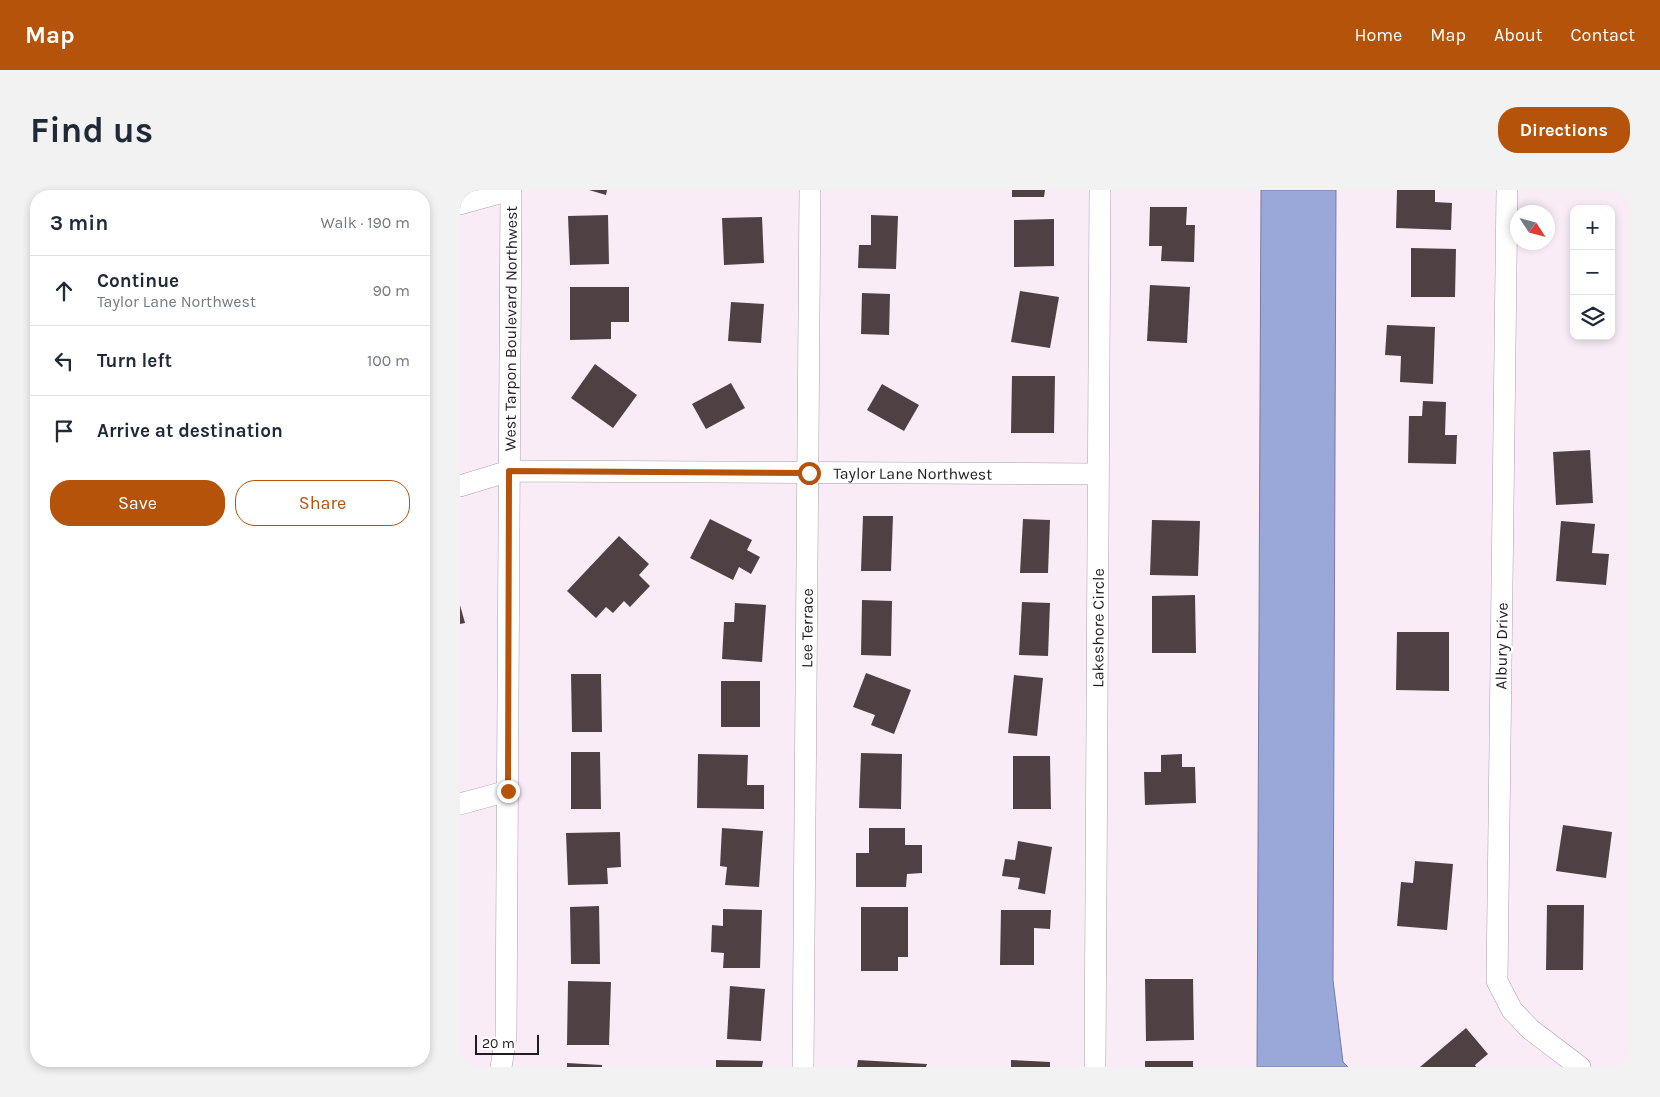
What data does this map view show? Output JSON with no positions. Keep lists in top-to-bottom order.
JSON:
{
  "streets": {
    "street": [
      "West Tarpon Boulevard Northwest",
      "Taylor Lane Northwest",
      "Lee Terrace",
      "Lakeshore Circle",
      "Albury Drive"
    ]
  },
  "crossings": [
    ["West Tarpon Boulevard Northwest", "Taylor Lane Northwest"],
    ["Taylor Lane Northwest", "Lee Terrace"],
    ["Taylor Lane Northwest", "Lakeshore Circle"]
  ],
  "scale_bar": "20 m",
  "north": "bottom right",
  "page": {
    "header": "Map",
    "nav": [
      "Home",
      "Map",
      "About",
      "Contact"
    ],
    "buttons": [
      "Directions",
      ["Save", "Share"]
    ],
    "title": "Find us",
    "heading": ["3 min", "Walk · 190 m"],
    "map_buttons": ["+", "−"],
    "list": [
      ["Continue", "Taylor Lane Northwest", "90 m"],
      ["Turn left", "100 m"],
      "Arrive at destination"
    ],
    "scale": "20 m"
  }
}
